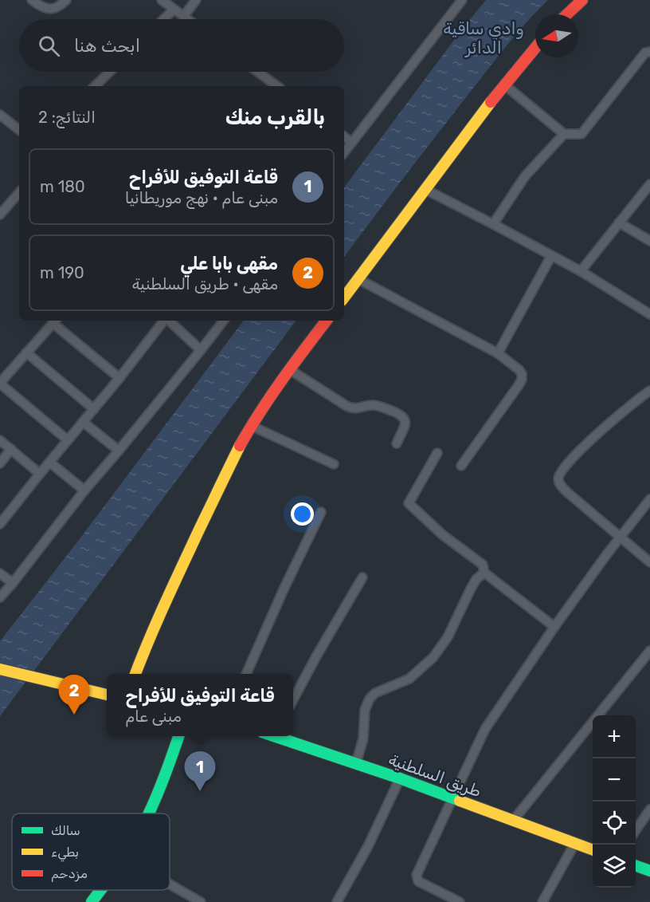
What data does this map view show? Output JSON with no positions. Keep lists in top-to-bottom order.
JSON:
{
  "streets": {
    "street": ["طريق السلطنية"]
  },
  "water": ["وادي ساقية الدائر"],
  "legend": ["سالك", "بطيء", "مزدحم"],
  "north": "left",
  "page": {
    "search": "ابحث هنا",
    "heading": ["بالقرب منك", "النتائج: 2"],
    "list": [
      {
        "mark": "1",
        "name": "قاعة التوفيق للأفراح",
        "note": "مبنى عام · نهج موريطانيا",
        "value": "180 m"
      },
      {
        "mark": "2",
        "name": "مقهى بابا علي",
        "note": "مقهى · طريق السلطنية",
        "value": "190 m"
      }
    ],
    "popup": ["قاعة التوفيق للأفراح", "مبنى عام"],
    "pins": ["2", "1"],
    "map_buttons": ["+", "−"]
  }
}
